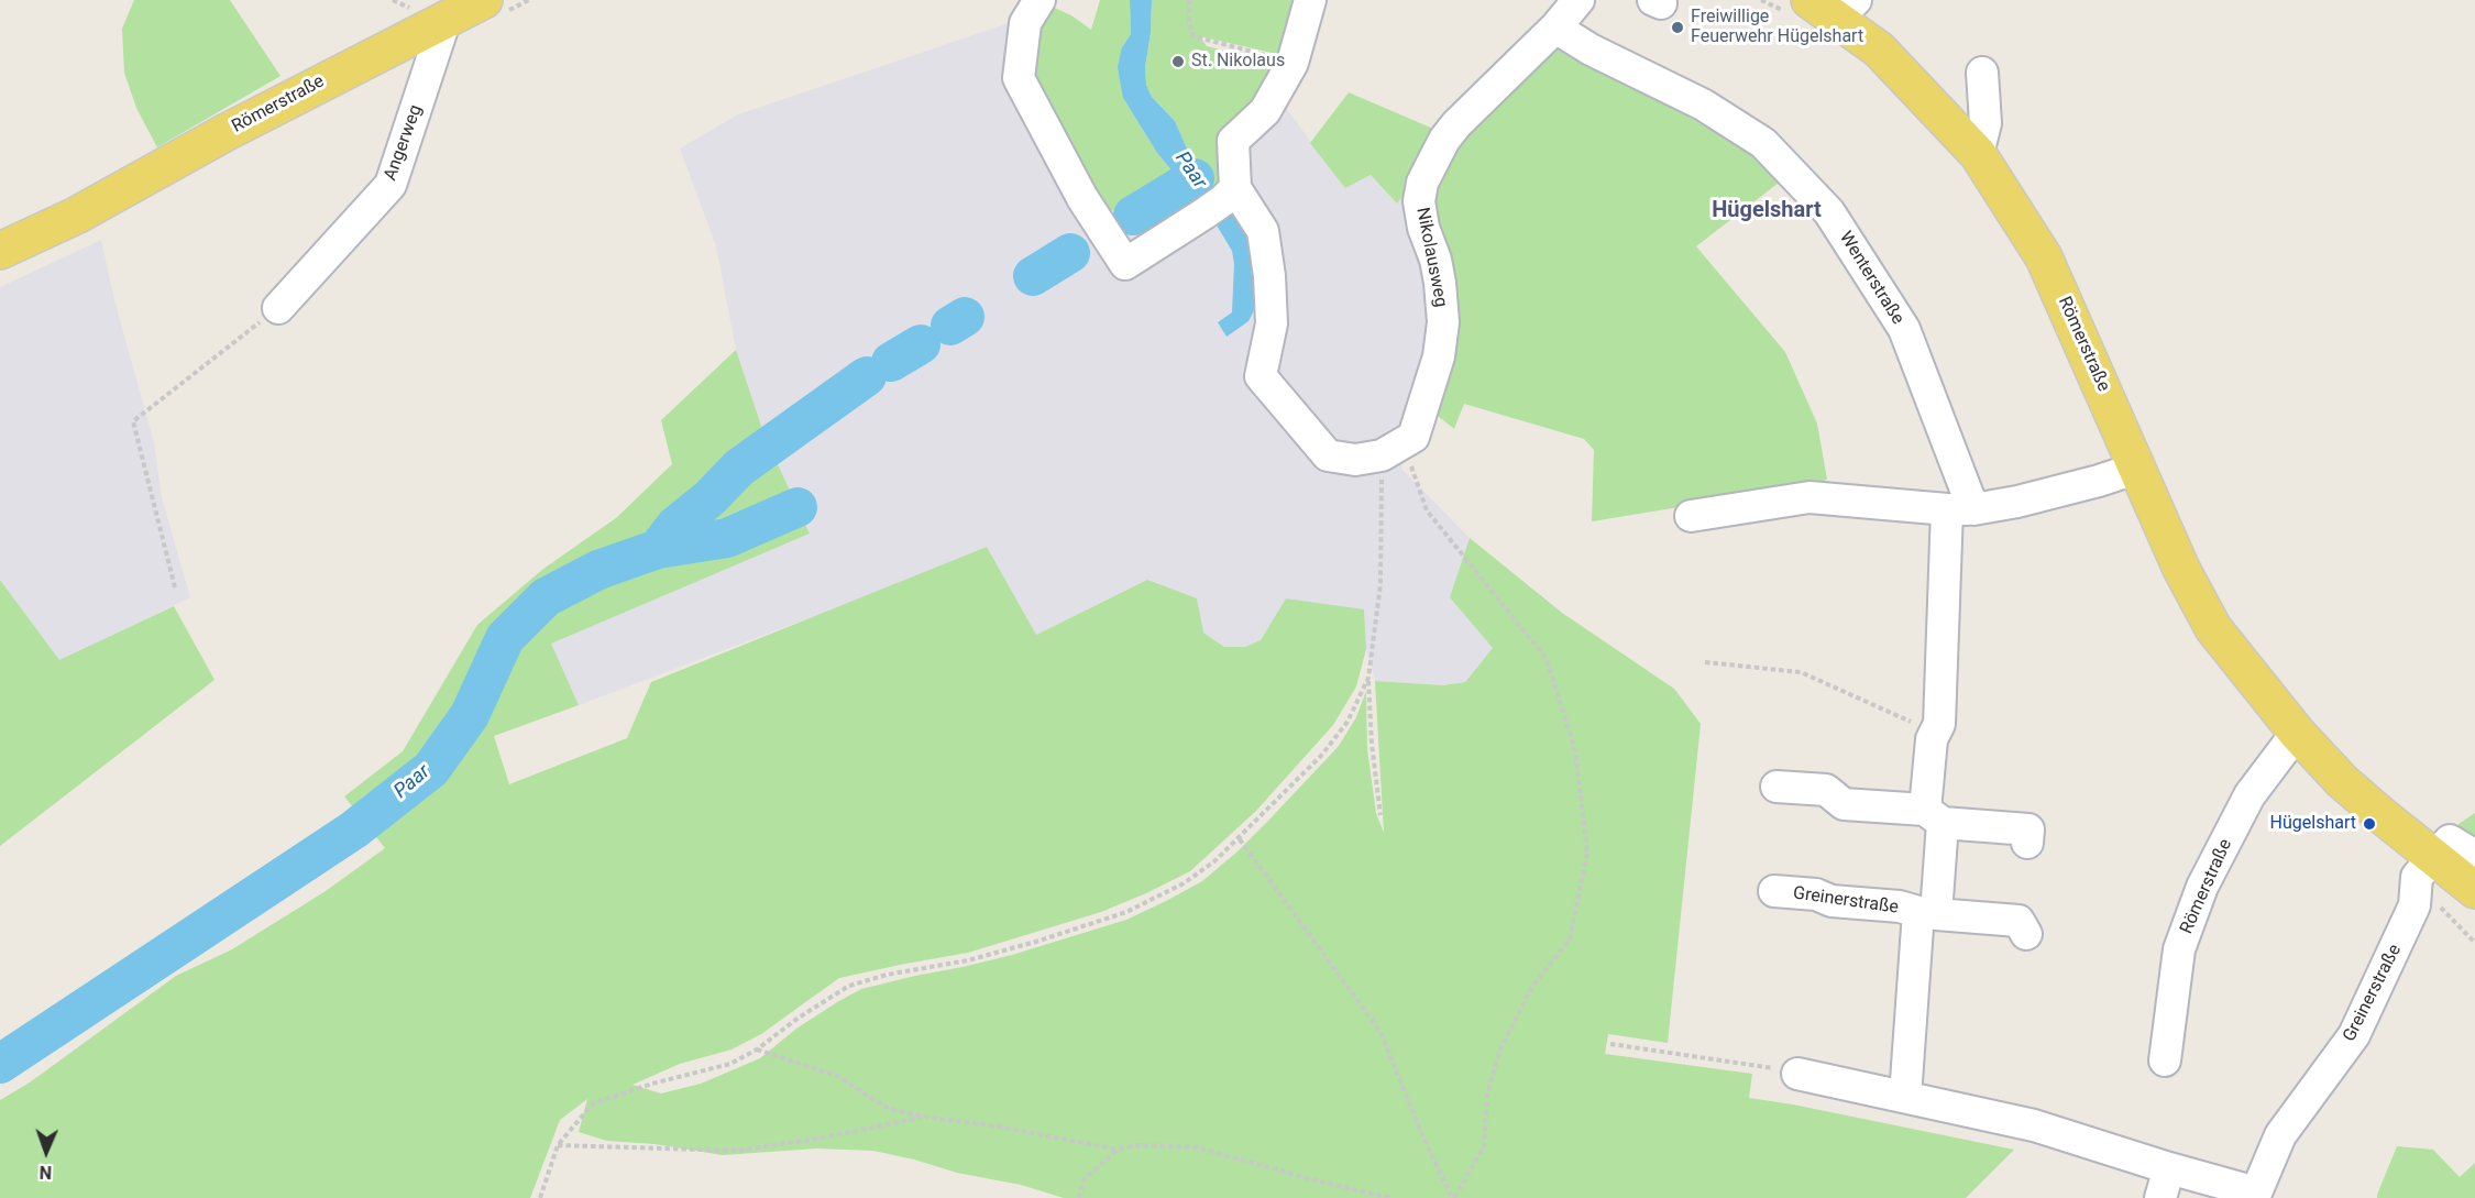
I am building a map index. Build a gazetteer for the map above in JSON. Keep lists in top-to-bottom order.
{
  "streets": {
    "main road": ["Römerstraße"],
    "street": [
      "Angerweg",
      "Nikolausweg",
      "Wenterstraße",
      "Greinerstraße"
    ]
  },
  "crossings": [
    ["Römerstraße", "Angerweg"],
    ["Römerstraße", "Greinerstraße"],
    ["Nikolausweg", "Wenterstraße"],
    ["Wenterstraße", "Greinerstraße"]
  ],
  "districts": ["Hügelshart"],
  "water": ["Paar"],
  "places": ["Freiwillige Feuerwehr Hügelshart", "St. Nikolaus", "Hügelshart"],
  "north": "bottom"
}
